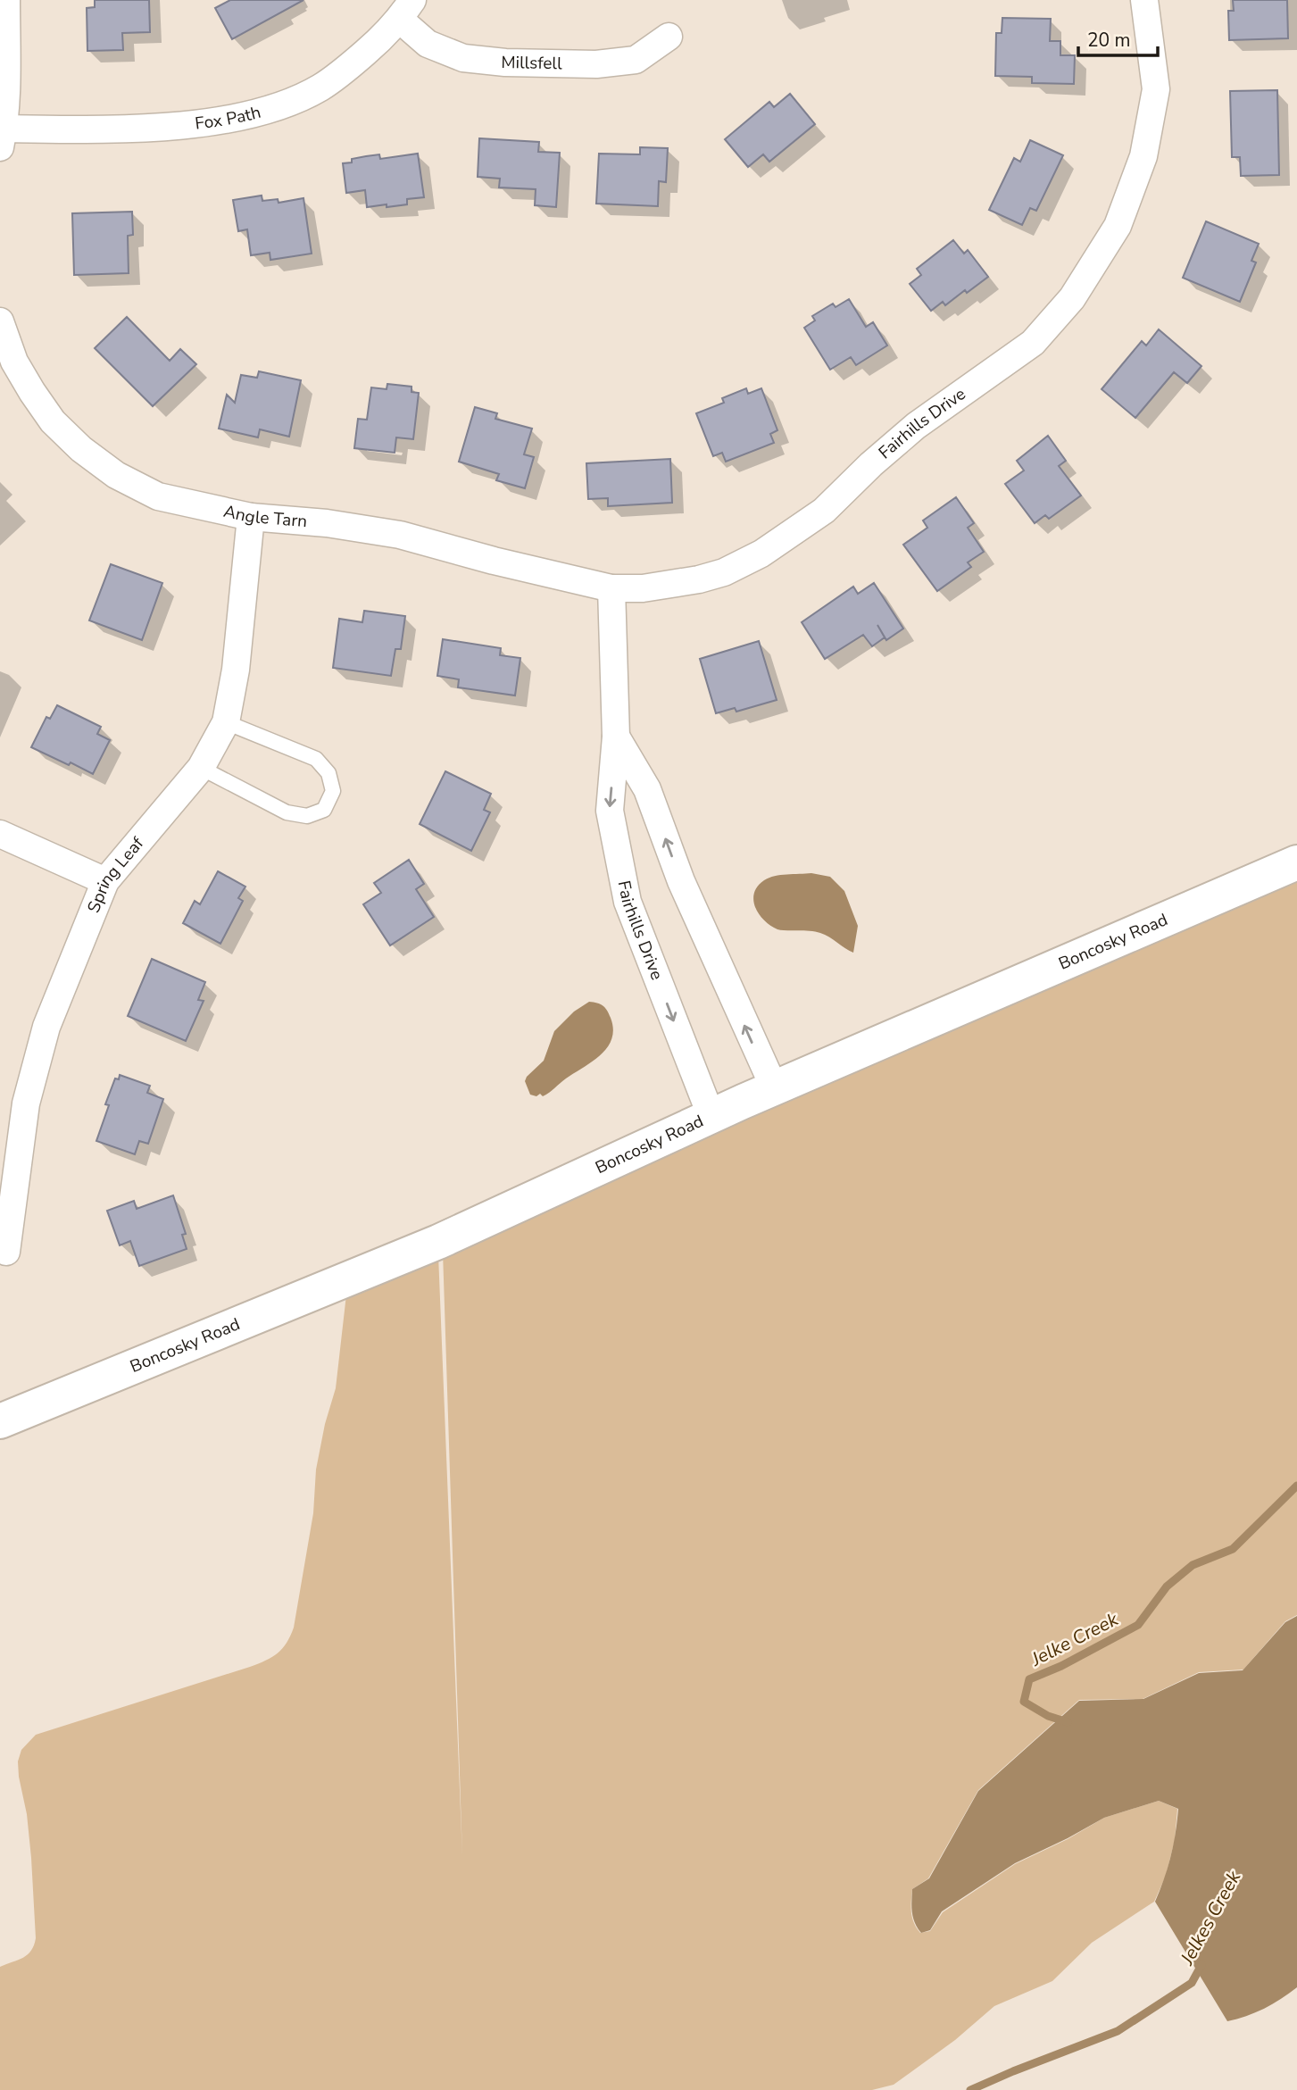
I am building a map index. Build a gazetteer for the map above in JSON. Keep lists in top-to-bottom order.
{
  "streets": {
    "street": [
      "Millsfell",
      "Fox Path",
      "Fairhills Drive",
      "Angle Tarn",
      "Spring Leaf",
      "Boncosky Road"
    ]
  },
  "crossings": [
    ["Millsfell", "Fox Path"],
    ["Fairhills Drive", "Angle Tarn"],
    ["Fairhills Drive", "Boncosky Road"],
    ["Angle Tarn", "Spring Leaf"]
  ],
  "water": ["Jelke Creek", "Jelkes Creek"],
  "scale_bar": "20 m"
}
